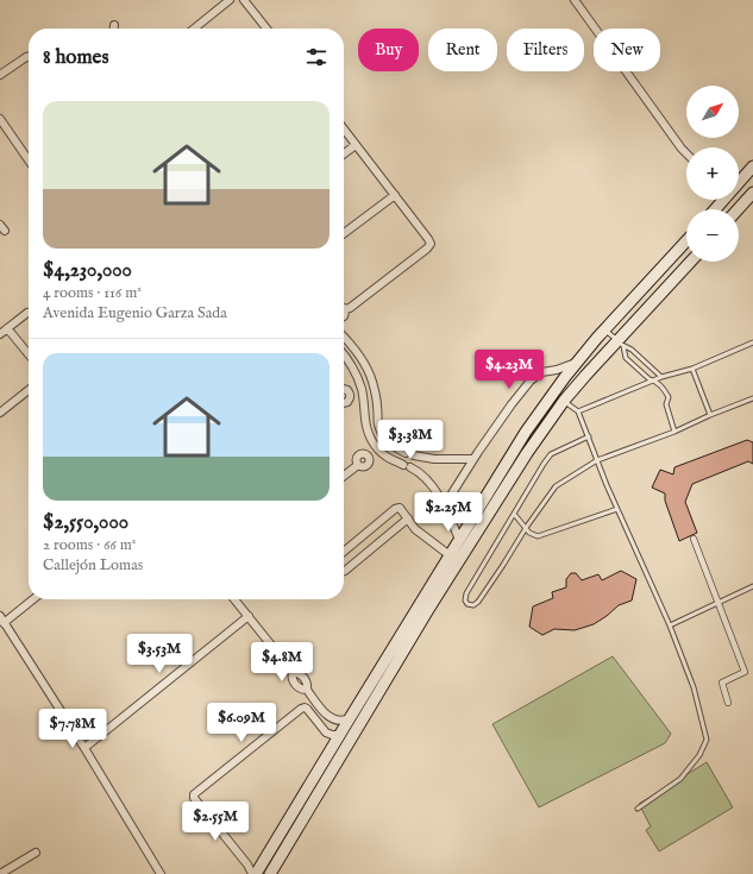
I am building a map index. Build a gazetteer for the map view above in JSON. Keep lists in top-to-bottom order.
{
  "north": "top right",
  "page": {
    "chip": [
      "Buy",
      "Rent",
      "Filters",
      "New"
    ],
    "heading": "8 homes",
    "map_buttons": ["+", "−"],
    "list": [
      {
        "name": "$4,230,000",
        "note": "4 rooms · 116 m² · Avenida Eugenio Garza Sada"
      },
      {
        "name": "$2,550,000",
        "note": "2 rooms · 66 m² · Callejón Lomas"
      }
    ],
    "price": [
      "$4.23M",
      "$3.38M",
      "$2.25M",
      "$3.53M",
      "$4.8M",
      "$6.09M",
      "$7.78M",
      "$2.55M"
    ]
  }
}
